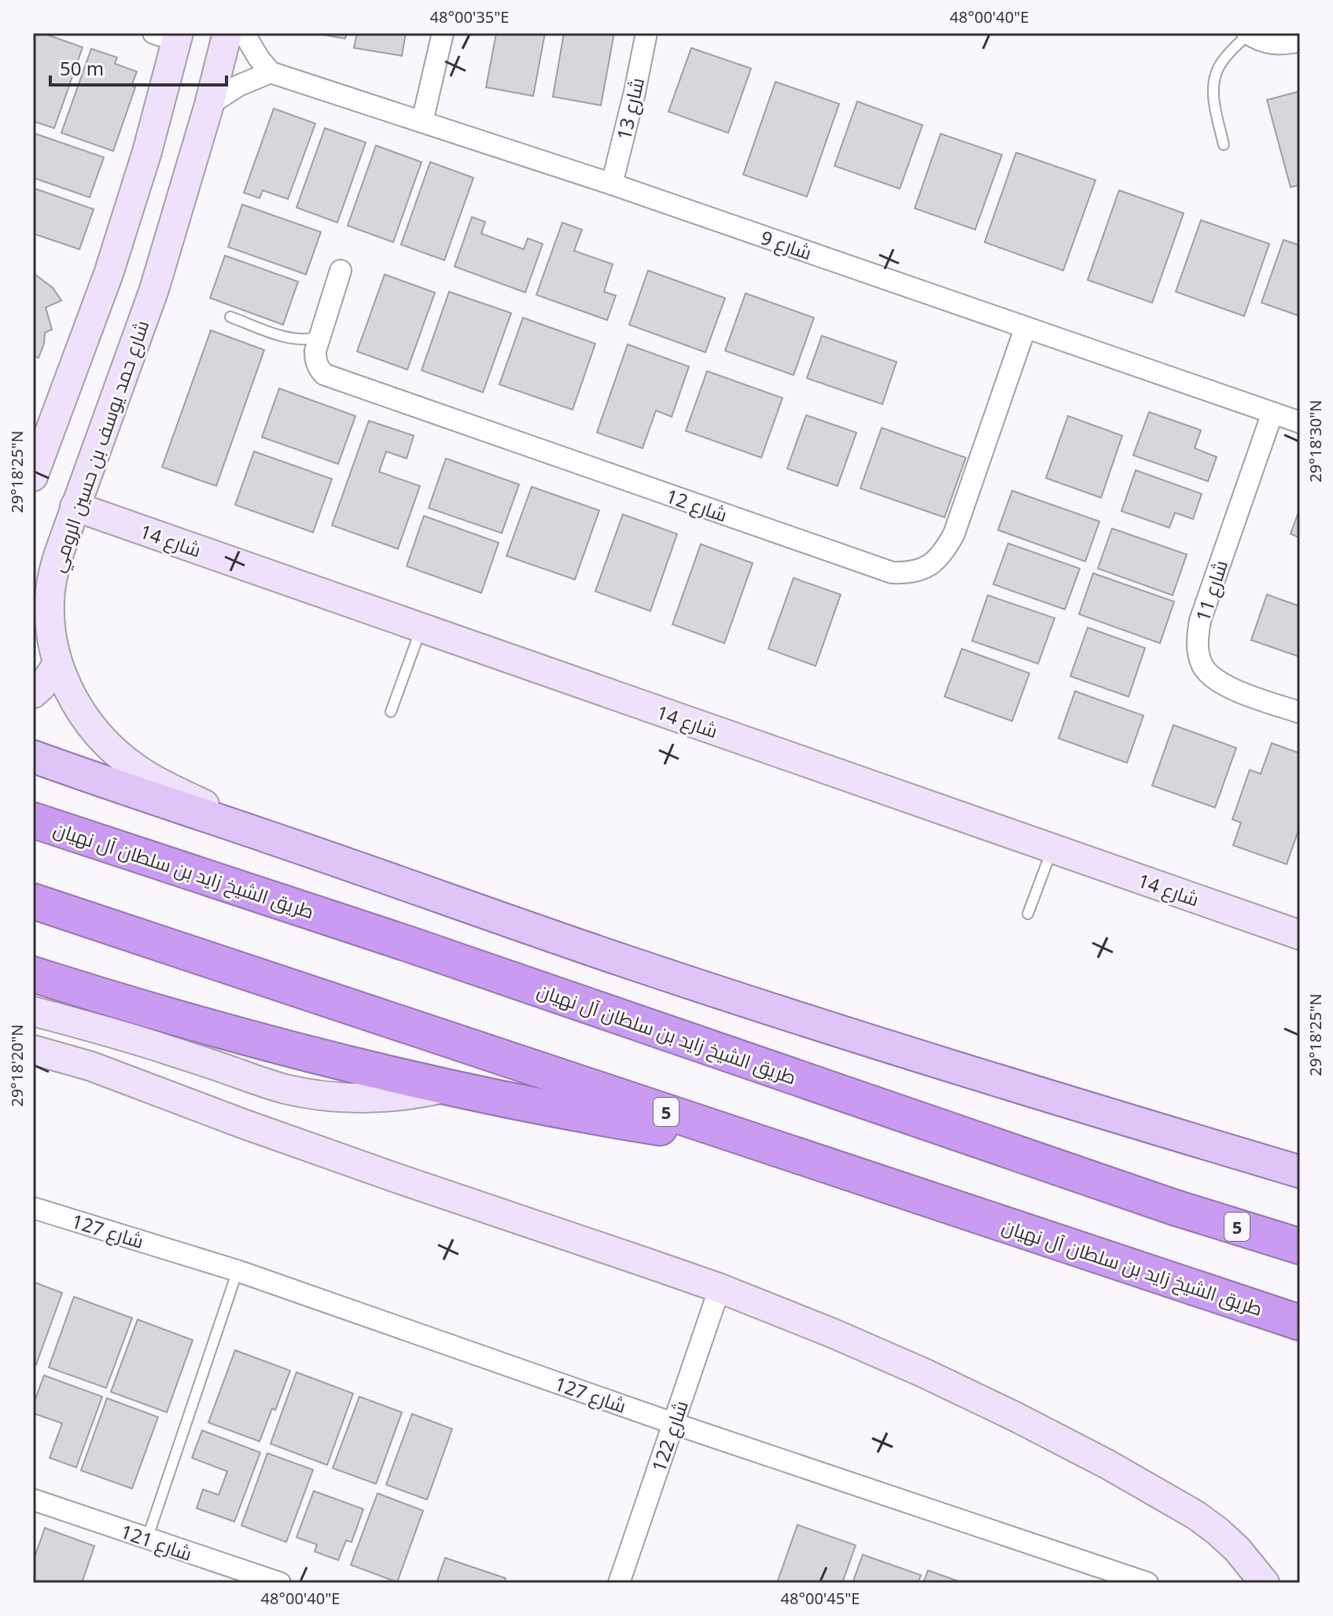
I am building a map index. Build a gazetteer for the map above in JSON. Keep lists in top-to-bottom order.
{
  "streets": {
    "highway": ["طريق الشيخ زايد بن سلطان آل نهيان", "5"],
    "street": [
      "شارع 13",
      "شارع 9",
      "شارع حمد يوسف بن حسين الرومي",
      "شارع 12",
      "شارع 14",
      "شارع 11",
      "شارع 127",
      "شارع 122",
      "شارع 121"
    ]
  },
  "crossings": [
    ["شارع 13", "شارع 9"],
    ["شارع 9", "شارع 12"],
    ["شارع 9", "شارع 11"],
    ["شارع حمد يوسف بن حسين الرومي", "شارع 14"],
    ["طريق الشيخ زايد بن سلطان آل نهيان", "5"],
    ["شارع 127", "شارع 122"]
  ],
  "scale_bar": "50 m",
  "coordinates": [
    "48°00'35\"E",
    "48°00'40\"E",
    "29°18'30\"N",
    "29°18'25\"N",
    "29°18'20\"N",
    "48°00'45\"E"
  ]
}
